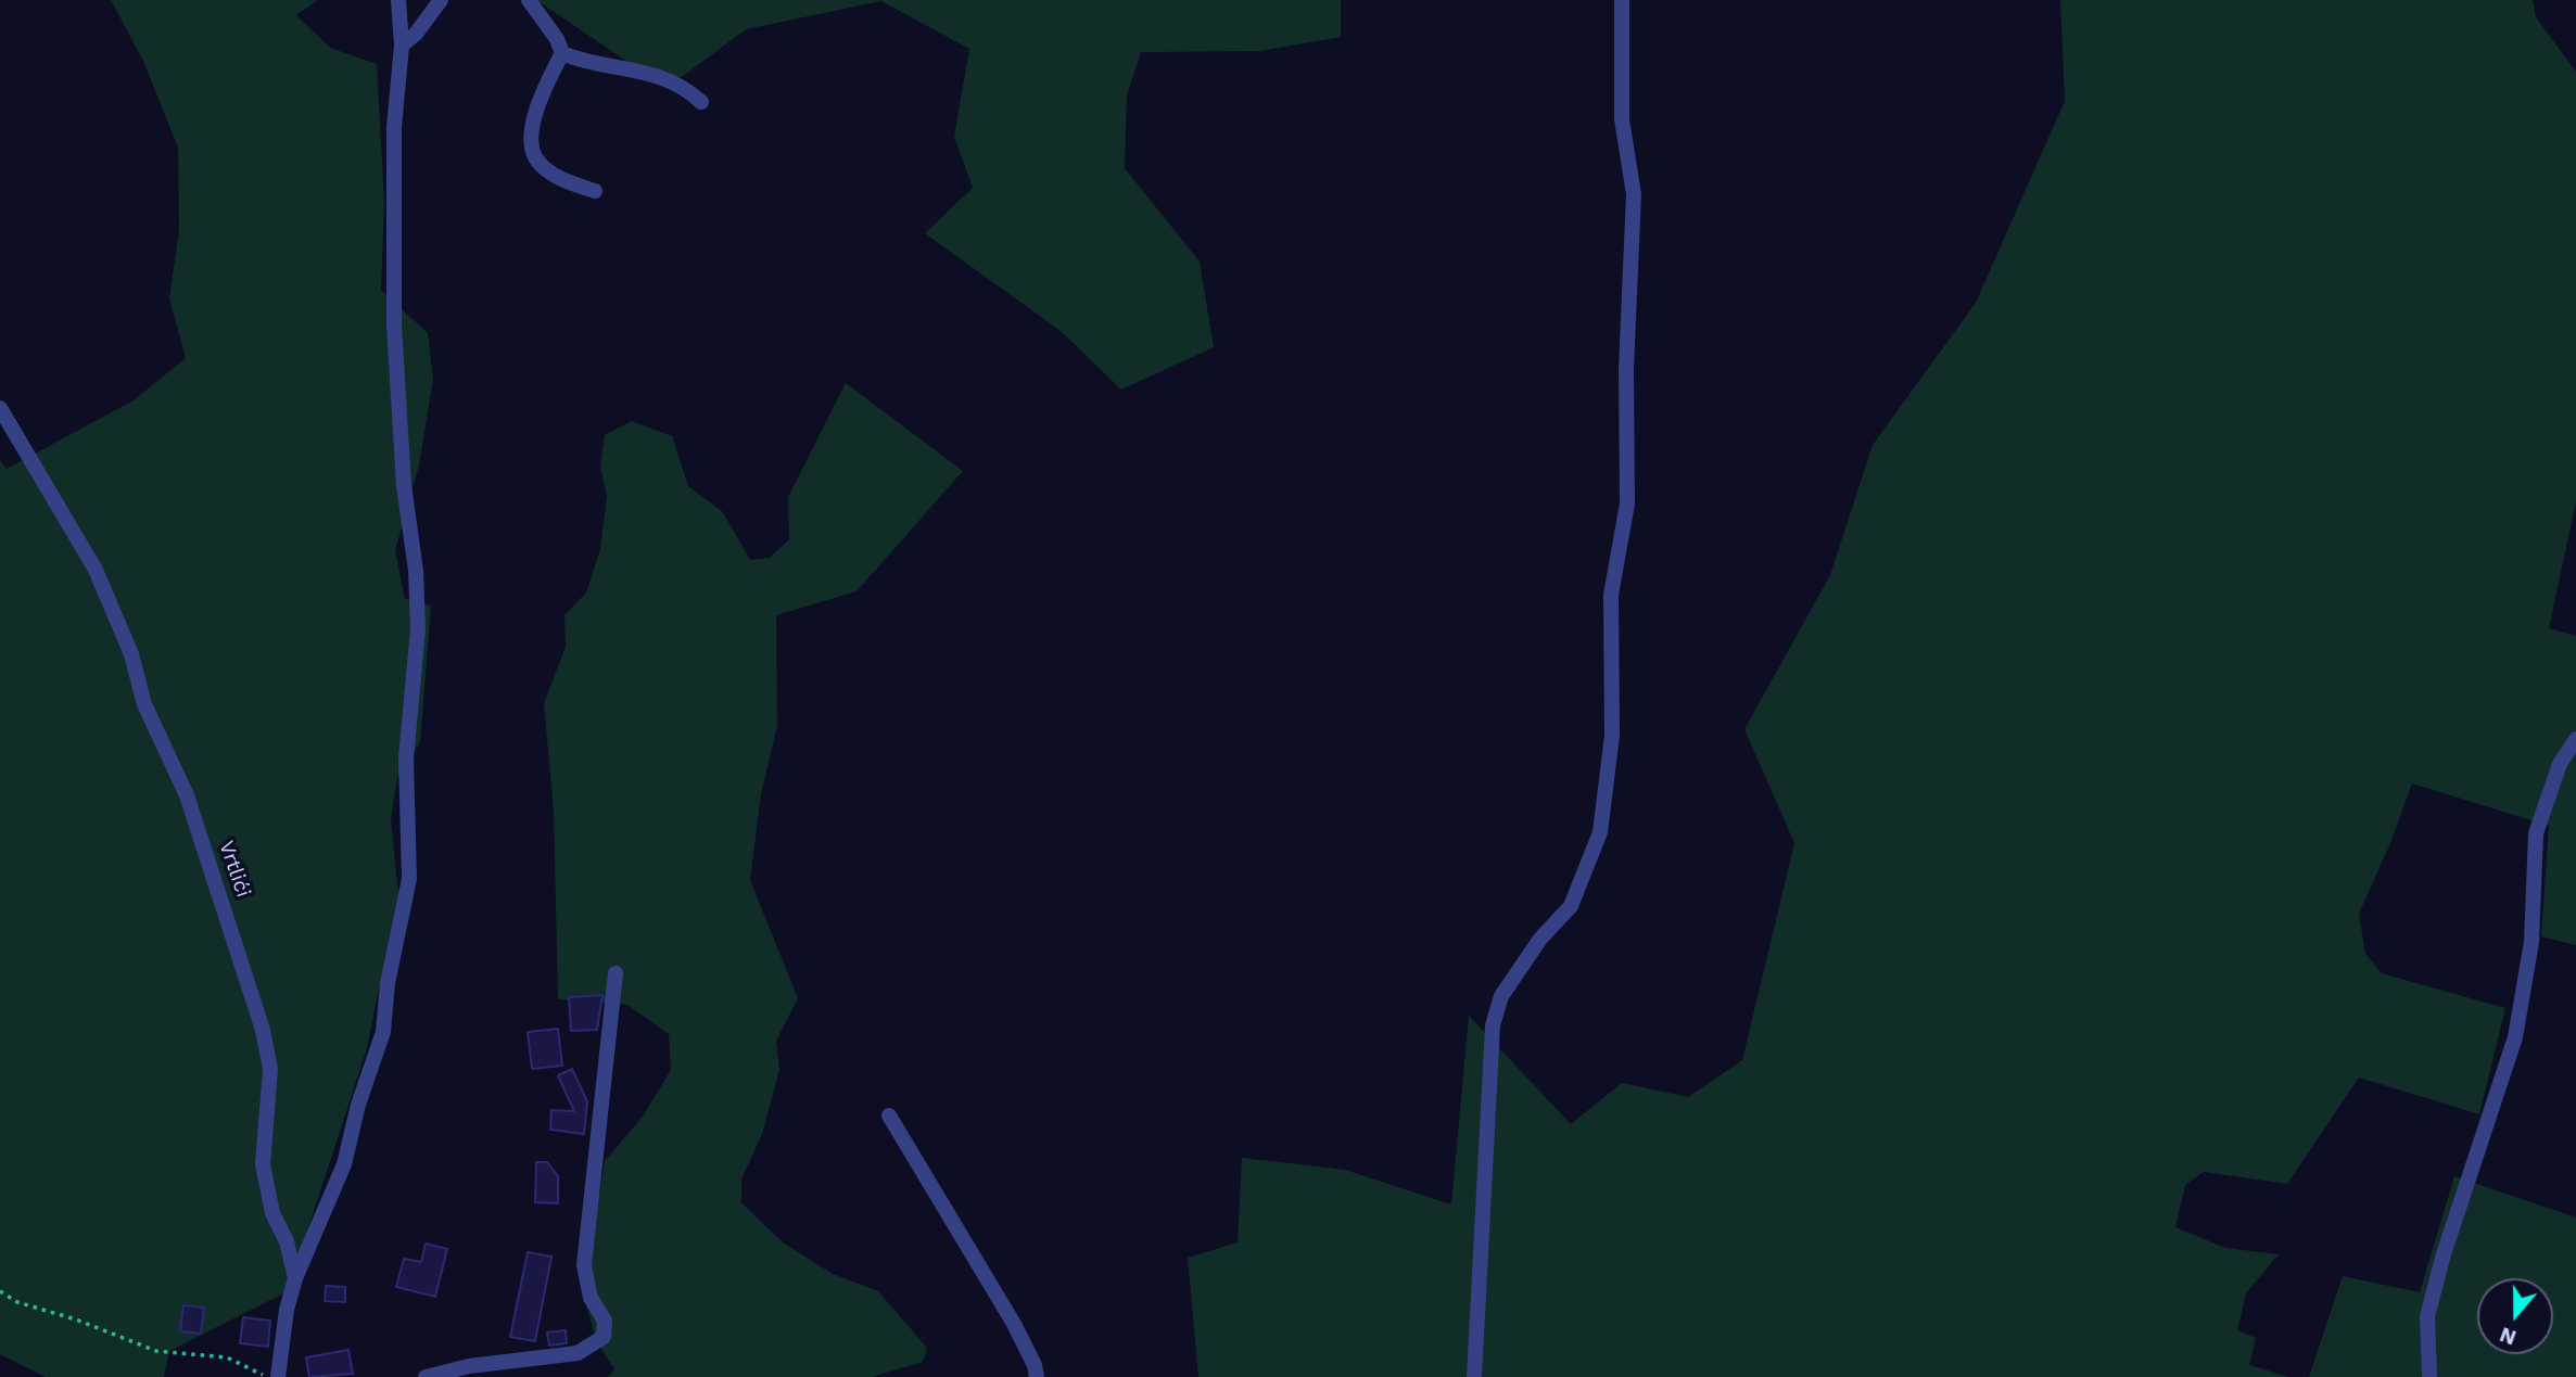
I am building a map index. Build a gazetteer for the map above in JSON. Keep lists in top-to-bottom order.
{
  "streets": {
    "street": ["Vrtlići"]
  },
  "north": "bottom"
}
